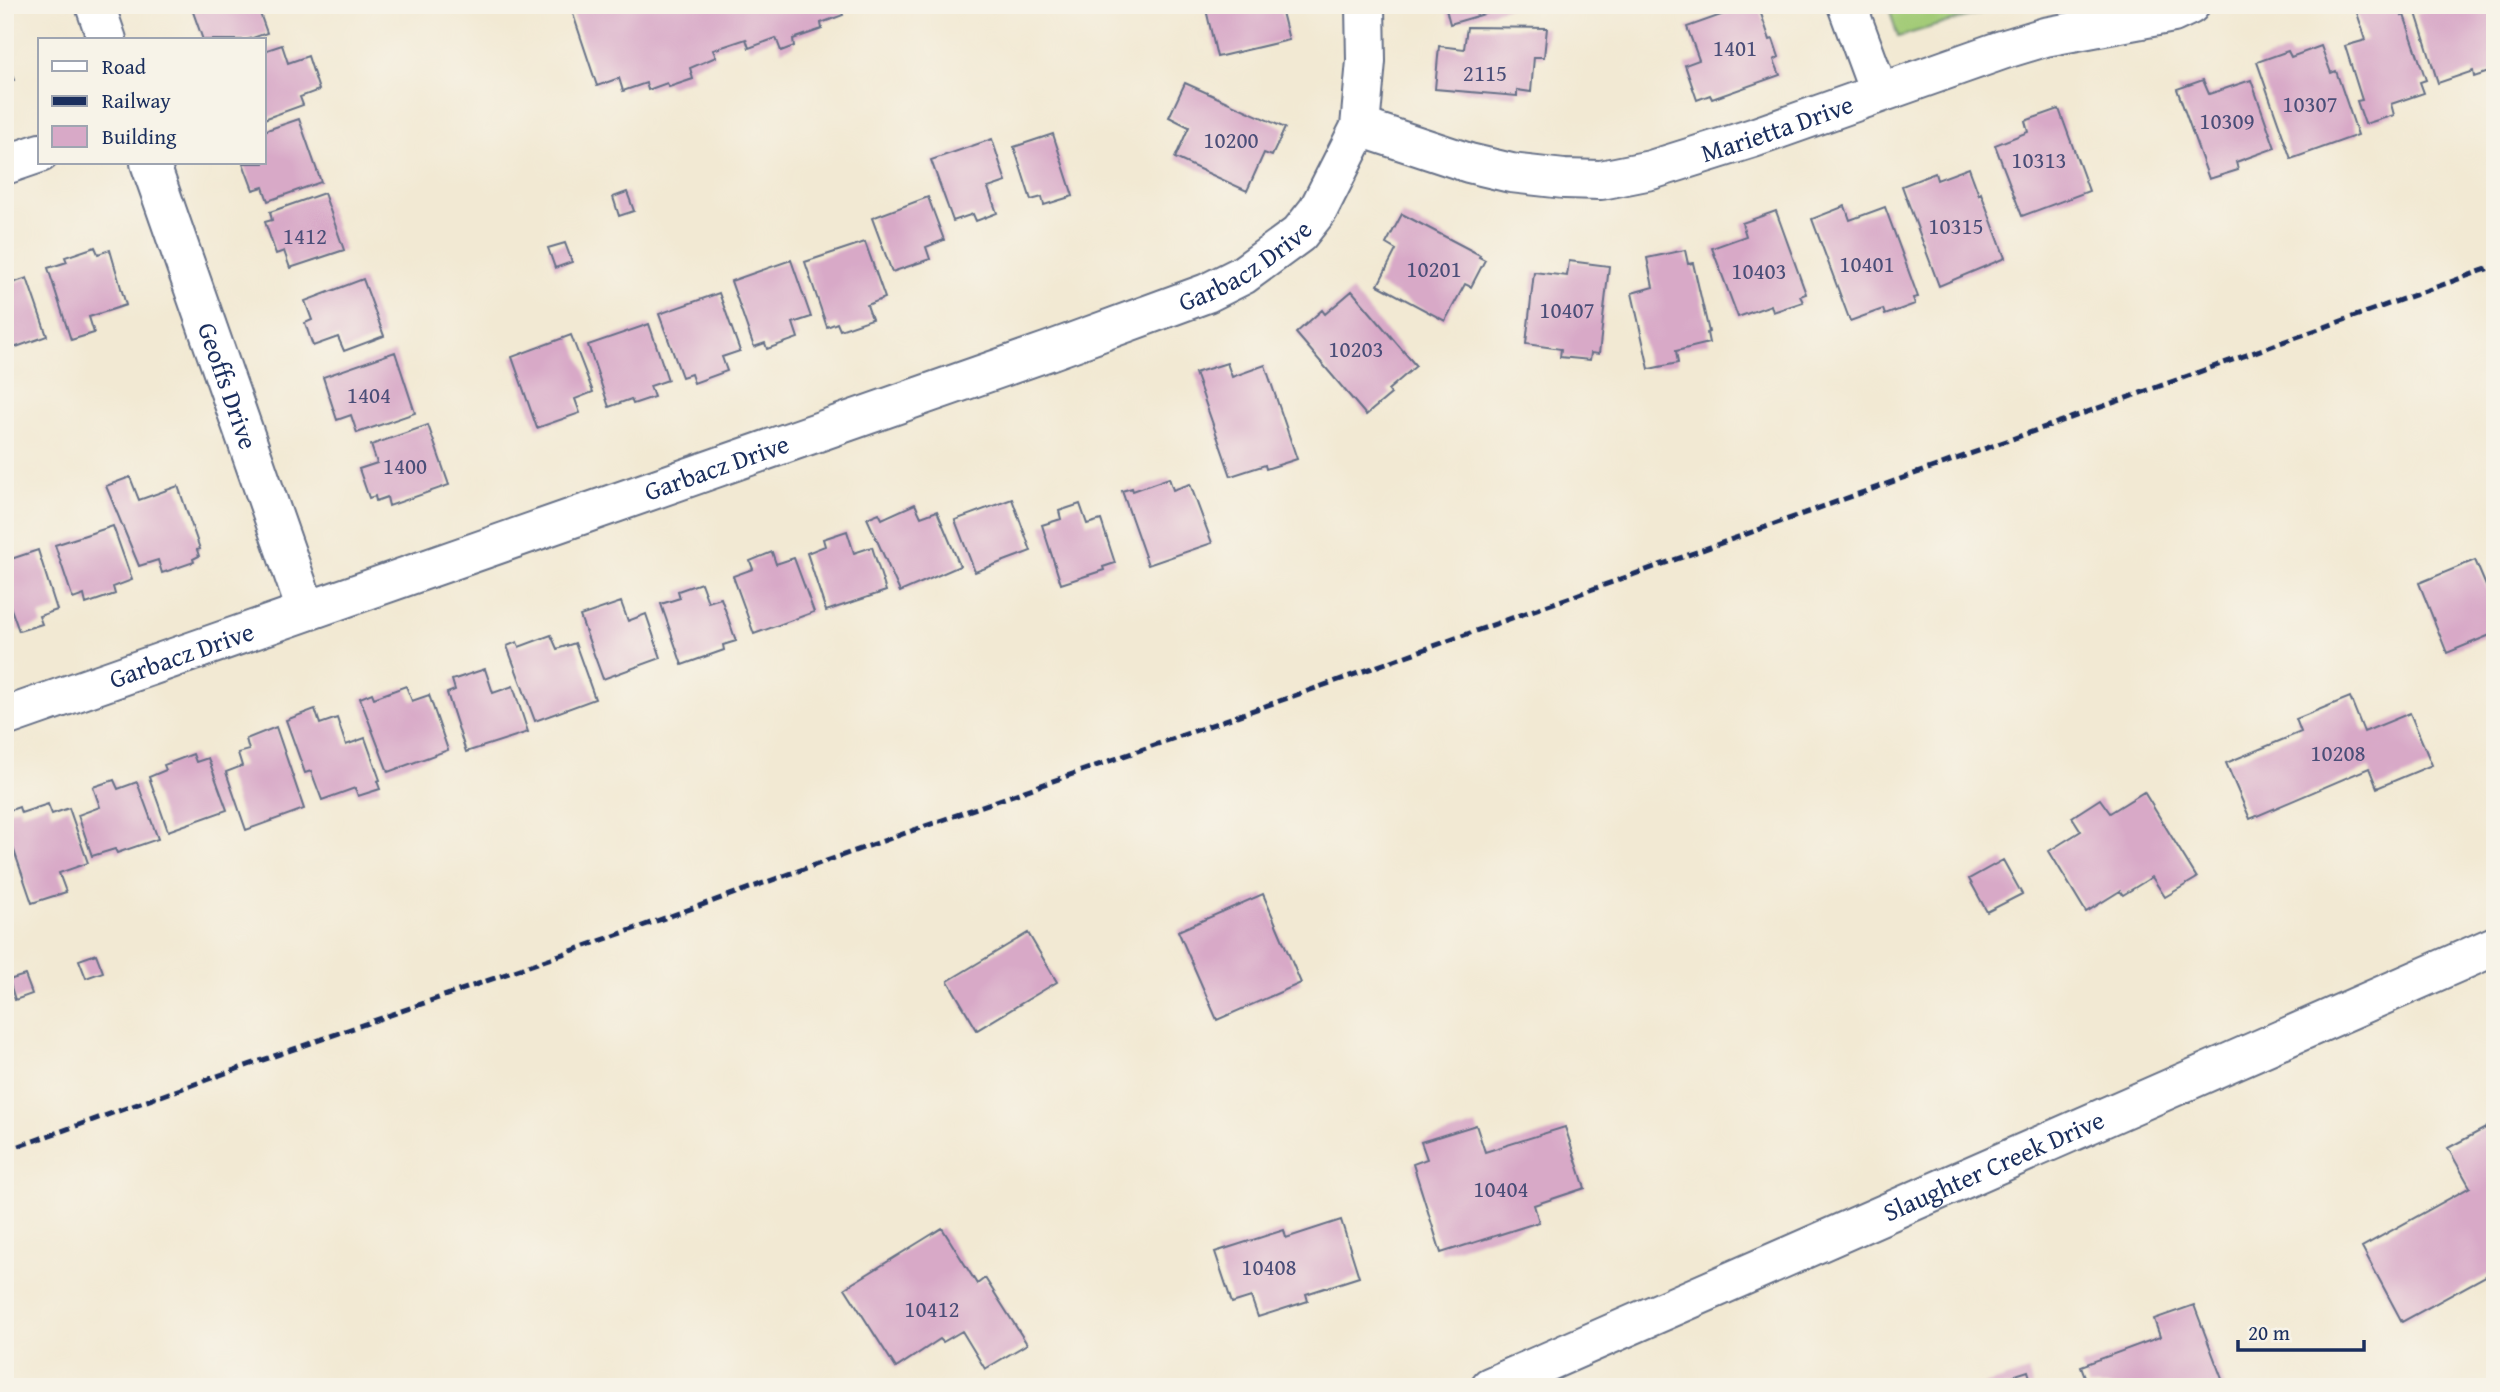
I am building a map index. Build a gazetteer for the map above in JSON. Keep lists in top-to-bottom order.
{
  "streets": {
    "street": [
      "Marietta Drive",
      "Garbacz Drive",
      "Geoffs Drive",
      "Slaughter Creek Drive"
    ]
  },
  "crossings": [
    ["Marietta Drive", "Garbacz Drive"],
    ["Garbacz Drive", "Geoffs Drive"]
  ],
  "house_numbers": [
    "1401",
    "2115",
    "10307",
    "10309",
    "10200",
    "10313",
    "10315",
    "1412",
    "10401",
    "10201",
    "10403",
    "10407",
    "10203",
    "1404",
    "1400",
    "10208",
    "10404",
    "10408",
    "10412"
  ],
  "legend": ["Road", "Railway", "Building"],
  "scale_bar": "20 m"
}
